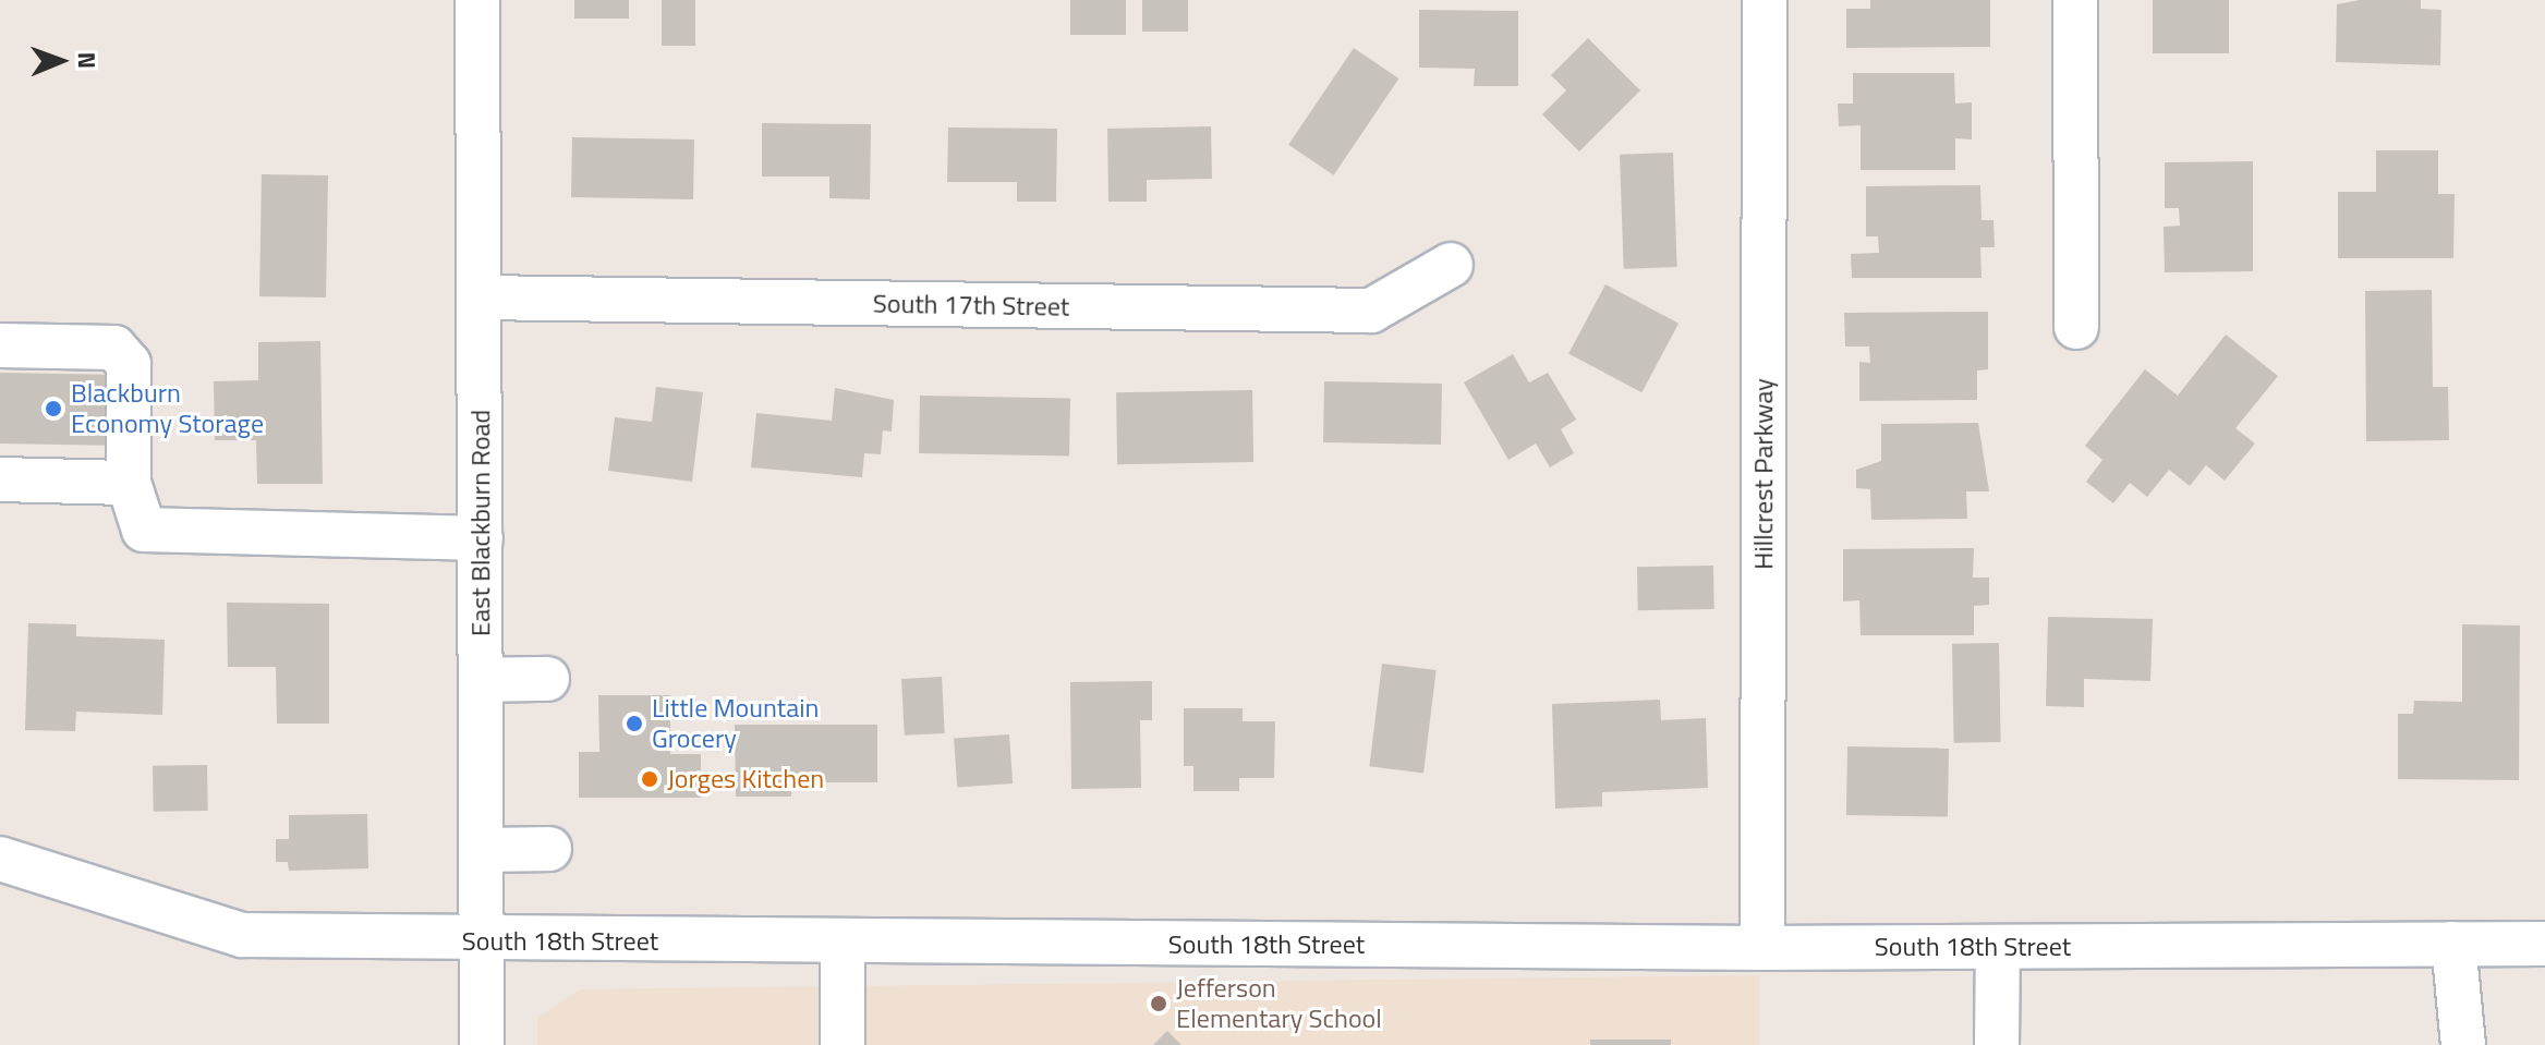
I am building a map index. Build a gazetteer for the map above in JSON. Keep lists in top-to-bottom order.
{
  "streets": {
    "street": [
      "South 17th Street",
      "Hillcrest Parkway",
      "East Blackburn Road",
      "South 18th Street"
    ]
  },
  "crossings": [
    ["South 17th Street", "East Blackburn Road"],
    ["Hillcrest Parkway", "South 18th Street"],
    ["East Blackburn Road", "South 18th Street"]
  ],
  "places": [
    "Blackburn Economy Storage",
    "Little Mountain Grocery",
    "Jorges Kitchen",
    "Jefferson Elementary School"
  ],
  "north": "right"
}
